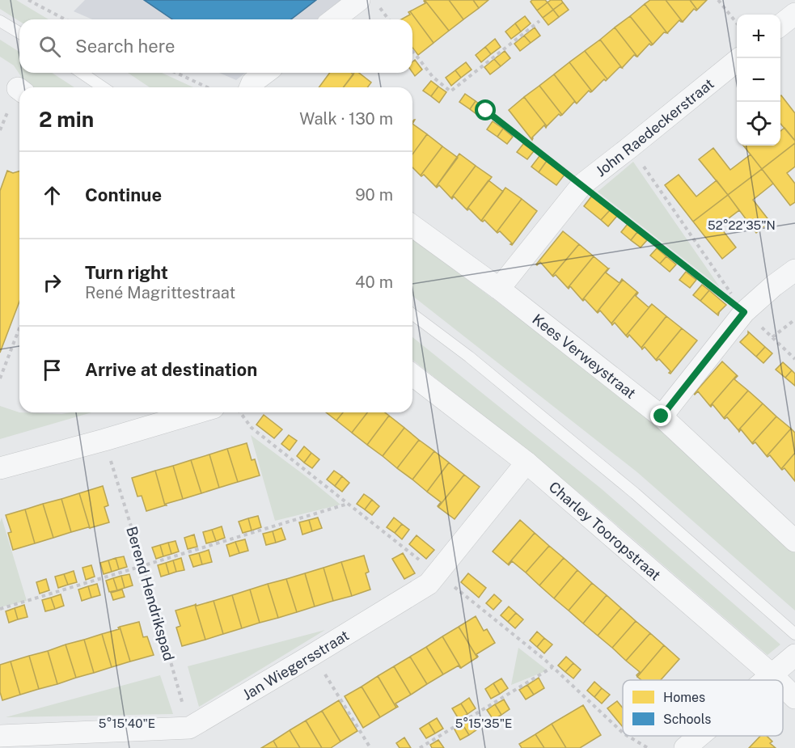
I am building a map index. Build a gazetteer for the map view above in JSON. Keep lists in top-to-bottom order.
{
  "streets": {
    "street": [
      "John Raedeckerstraat",
      "Kees Verweystraat",
      "Charley Tooropstraat",
      "Jan Wiegersstraat"
    ],
    "path": ["Berend Hendrikspad"]
  },
  "crossings": [
    ["John Raedeckerstraat", "Kees Verweystraat"],
    ["Charley Tooropstraat", "Jan Wiegersstraat"],
    ["Berend Hendrikspad", "Jan Wiegersstraat"]
  ],
  "legend": ["Homes", "Schools"],
  "page": {
    "map_buttons": ["+", "−"],
    "search": "Search here",
    "heading": ["2 min", "Walk · 130 m"],
    "list": [
      ["Continue", "90 m"],
      ["Turn right", "René Magrittestraat", "40 m"],
      "Arrive at destination"
    ]
  },
  "coordinates": ["52°22'35\"N", "5°15'40\"E", "5°15'35\"E"]
}
